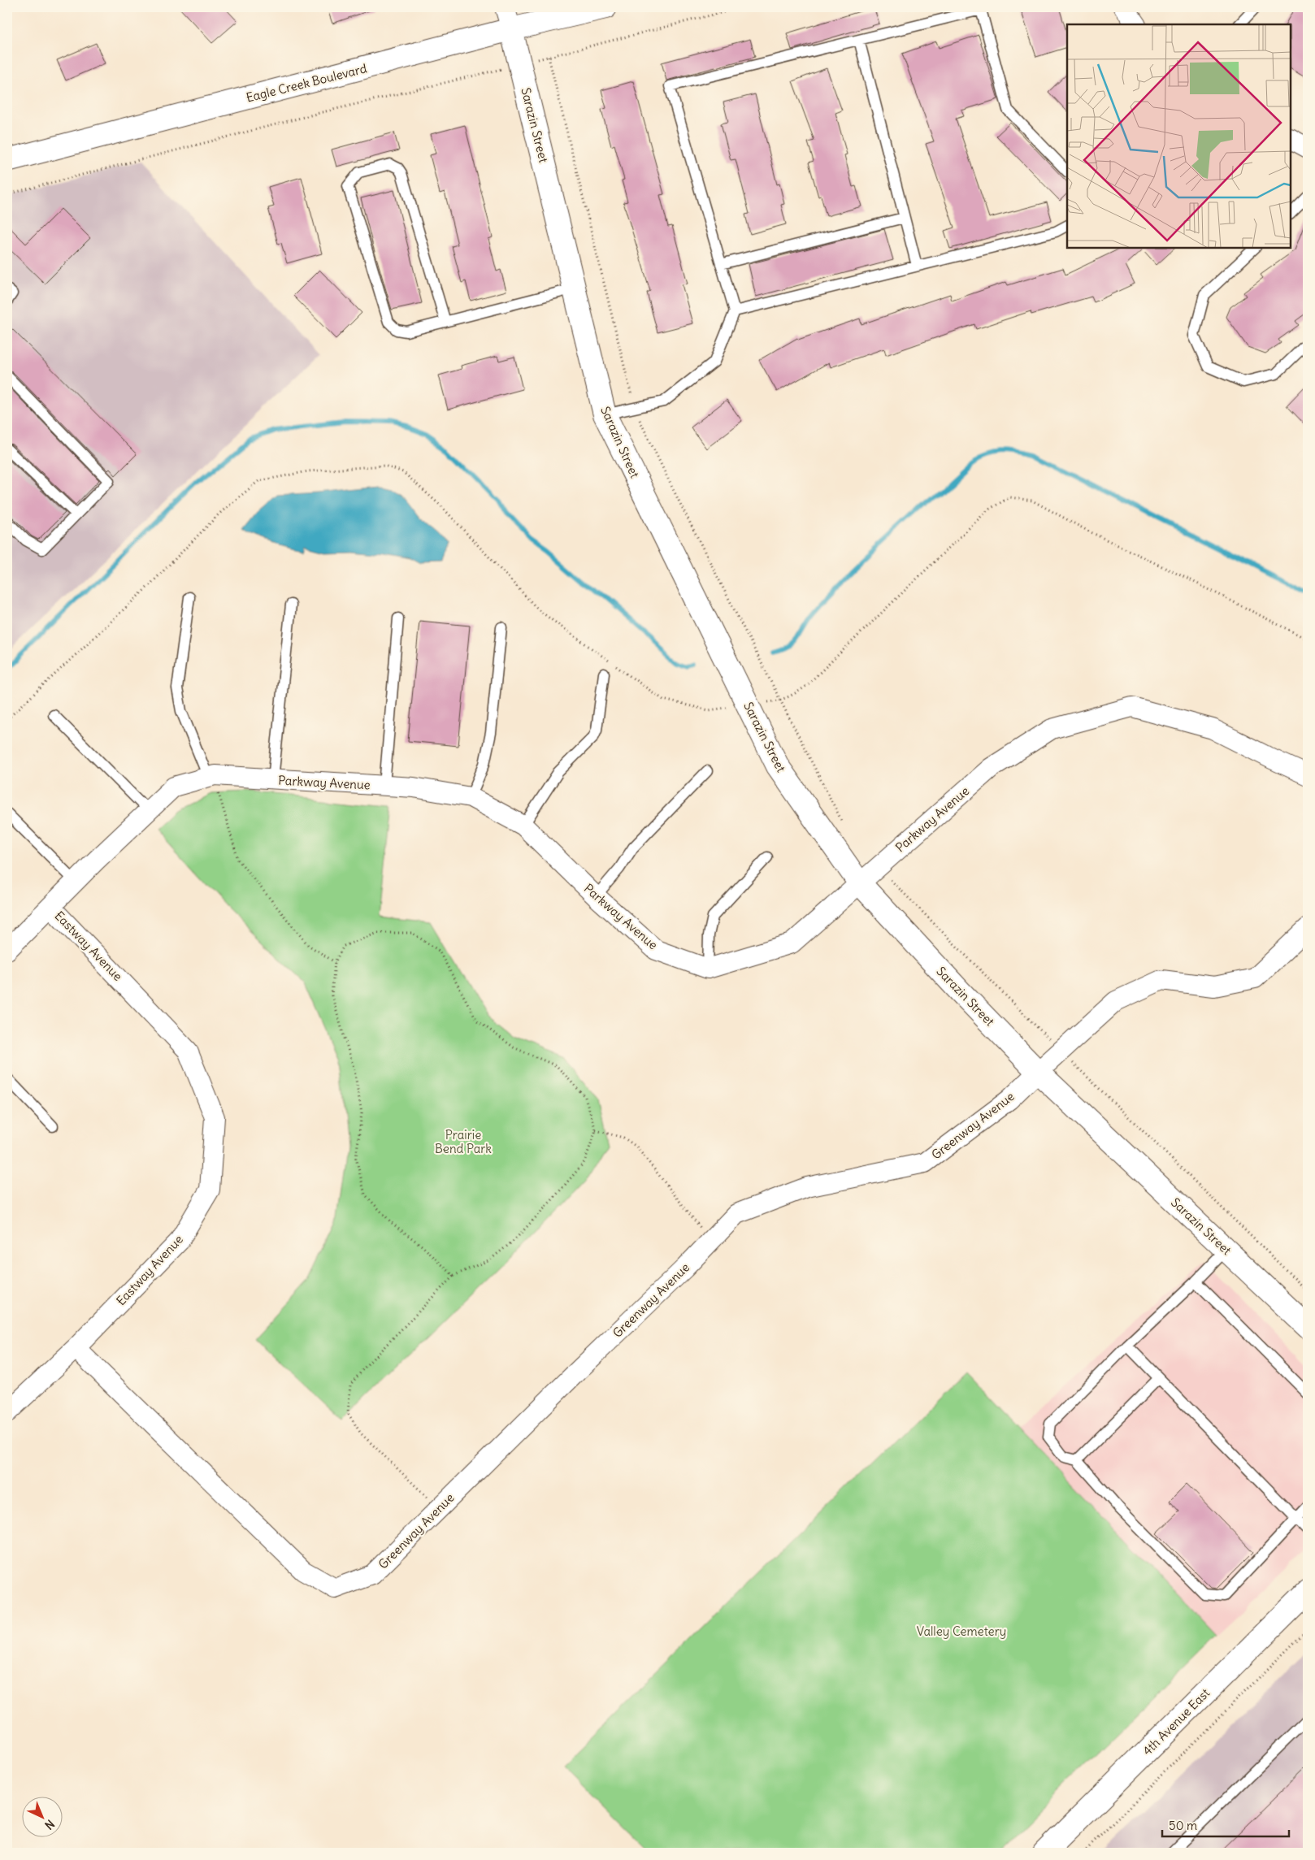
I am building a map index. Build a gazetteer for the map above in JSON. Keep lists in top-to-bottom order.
{
  "streets": {
    "street": [
      "Eagle Creek Boulevard",
      "Sarazin Street",
      "Parkway Avenue",
      "Eastway Avenue",
      "Greenway Avenue",
      "4th Avenue East"
    ]
  },
  "crossings": [
    ["Eagle Creek Boulevard", "Sarazin Street"],
    ["Sarazin Street", "Parkway Avenue"],
    ["Sarazin Street", "Greenway Avenue"],
    ["Parkway Avenue", "Eastway Avenue"],
    ["Eastway Avenue", "Greenway Avenue"]
  ],
  "parks": ["Prairie Bend Park", "Valley Cemetery"],
  "scale_bar": "50 m",
  "north": "bottom right"
}
